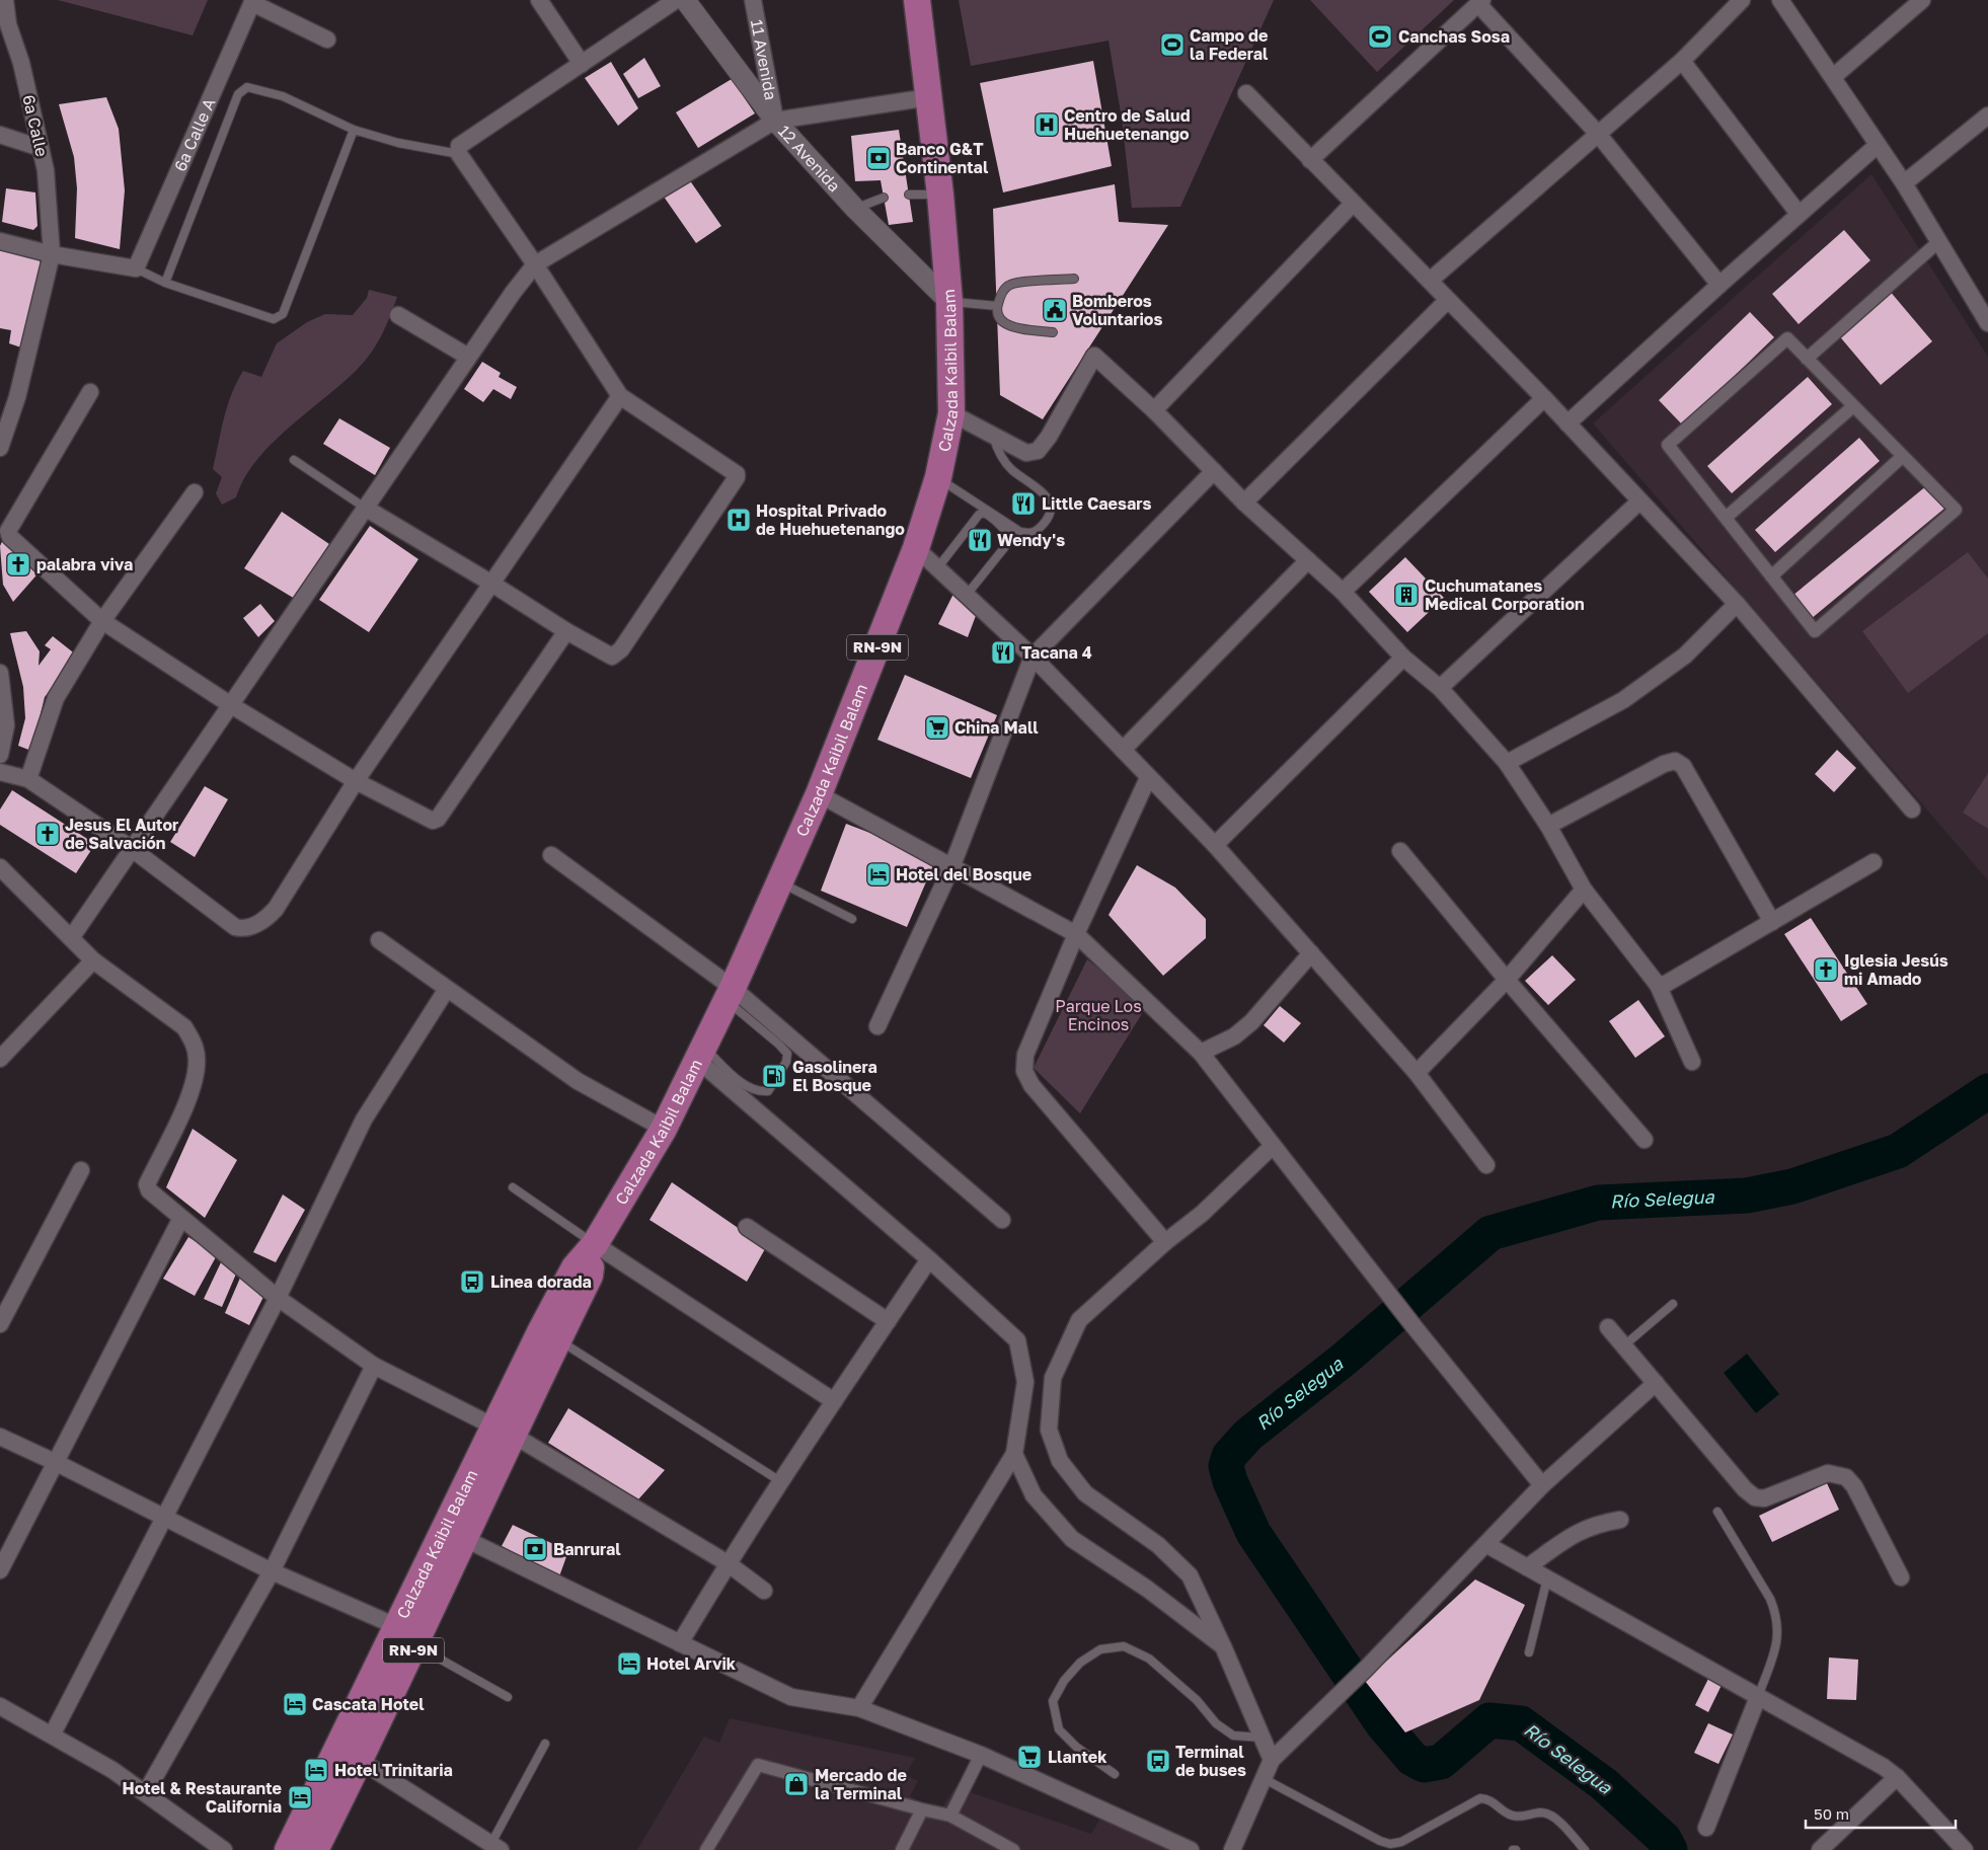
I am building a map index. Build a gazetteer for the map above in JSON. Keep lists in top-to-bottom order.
{
  "streets": {
    "main road": ["Calzada Kaibil Balam", "RN-9N"],
    "street": [
      "11 Avenida",
      "6a Calle",
      "6a Calle A",
      "12 Avenida"
    ]
  },
  "crossings": [
    ["11 Avenida", "12 Avenida"],
    ["12 Avenida", "Calzada Kaibil Balam"]
  ],
  "water": ["Río Selegua"],
  "parks": ["Parque Los Encinos"],
  "places": {
    "sports": ["Canchas Sosa", "Campo de la Federal"],
    "hospital": ["Centro de Salud Huehuetenango", "Hospital Privado de Huehuetenango"],
    "bank": ["Banco G&T Continental", "Banrural"],
    "public building": ["Bomberos Voluntarios"],
    "restaurant": ["Little Caesars", "Wendy's", "Tacana 4"],
    "church": ["palabra viva", "Jesus El Autor de Salvación", "Iglesia Jesús mi Amado"],
    "building": ["Cuchumatanes Medical Corporation"],
    "supermarket": ["China Mall", "Llantek"],
    "hotel": [
      "Hotel del Bosque",
      "Hotel Arvik",
      "Cascata Hotel",
      "Hotel Trinitaria",
      "Hotel & Restaurante California"
    ],
    "fuel station": ["Gasolinera El Bosque"],
    "bus stop": ["Linea dorada", "Terminal de buses"],
    "shop": ["Mercado de la Terminal"]
  },
  "scale_bar": "50 m"
}
